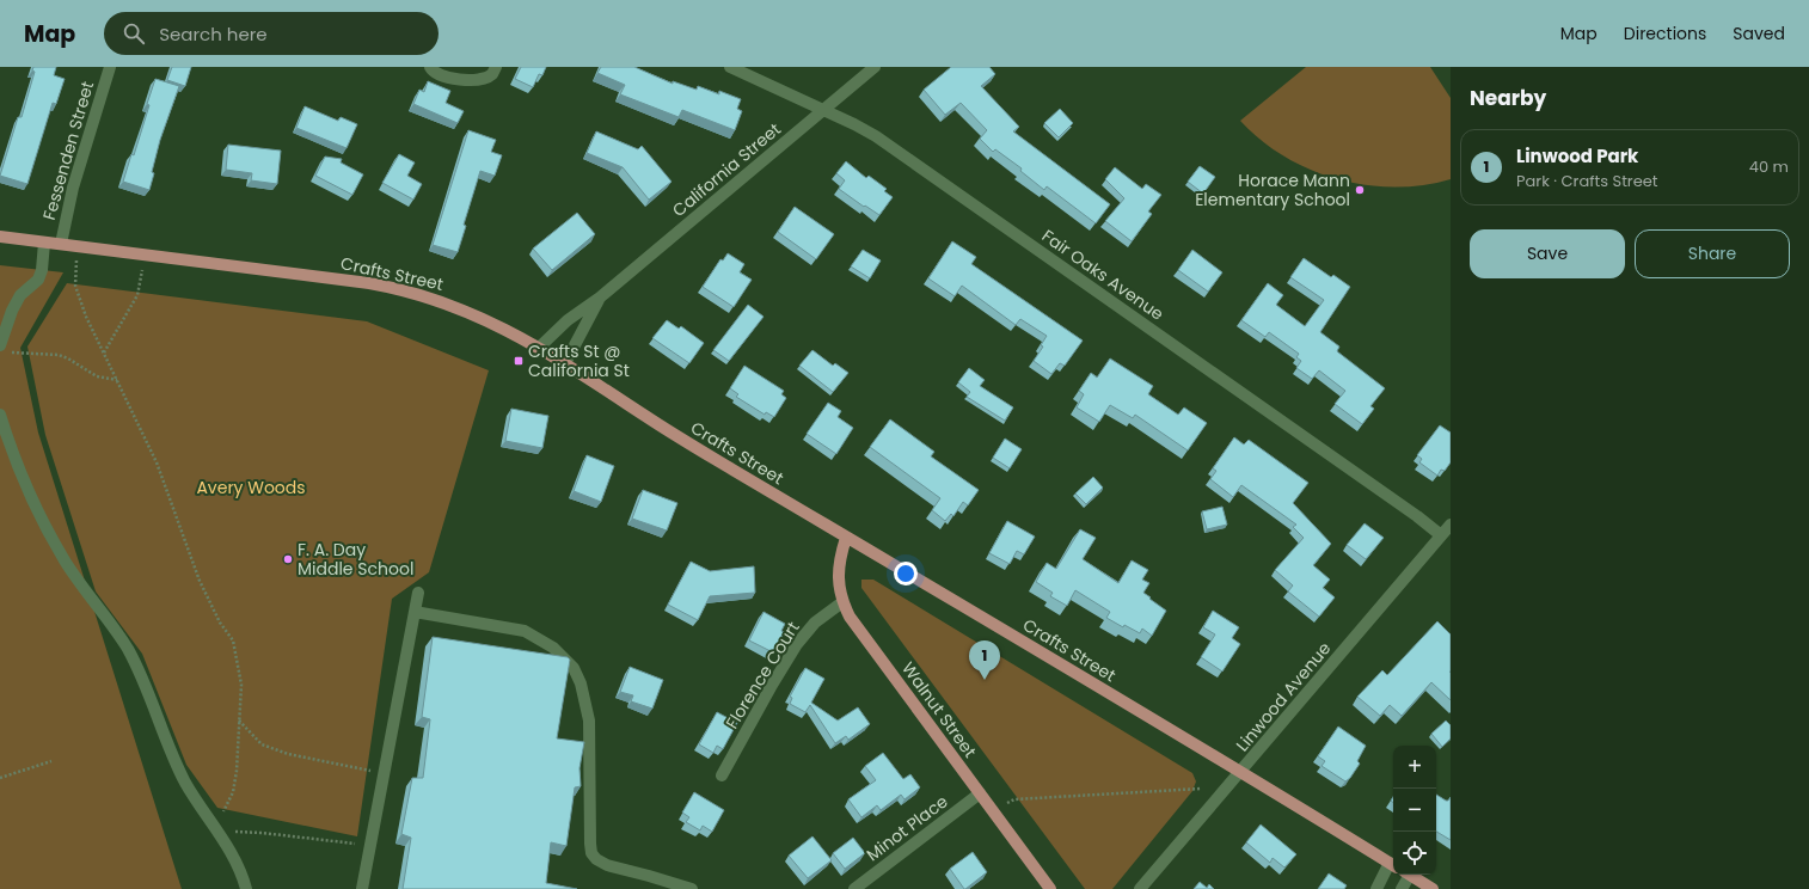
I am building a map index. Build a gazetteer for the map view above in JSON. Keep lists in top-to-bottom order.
{
  "streets": {
    "main road": ["Crafts Street", "Walnut Street"],
    "street": [
      "Fessenden Street",
      "California Street",
      "Fair Oaks Avenue",
      "Florence Court",
      "Linwood Avenue",
      "Minot Place"
    ]
  },
  "crossings": [
    ["Fessenden Street", "Crafts Street"],
    ["California Street", "Crafts Street"],
    ["California Street", "Fair Oaks Avenue"],
    ["Crafts Street", "Linwood Avenue"],
    ["Crafts Street", "Walnut Street"],
    ["Fair Oaks Avenue", "Linwood Avenue"],
    ["Florence Court", "Walnut Street"],
    ["Walnut Street", "Minot Place"]
  ],
  "parks": ["Avery Woods"],
  "places": {
    "other": ["Horace Mann Elementary School", "F. A. Day Middle School"],
    "transit": ["Crafts St @ California St"]
  },
  "page": {
    "header": "Map",
    "search": "Search here",
    "nav": ["Map", "Directions", "Saved"],
    "heading": "Nearby",
    "list": [
      {
        "mark": "1",
        "name": "Linwood Park",
        "note": "Park · Crafts Street",
        "value": "40 m"
      }
    ],
    "buttons": ["Save", "Share"],
    "pins": "1",
    "map_buttons": ["+", "−"]
  }
}
